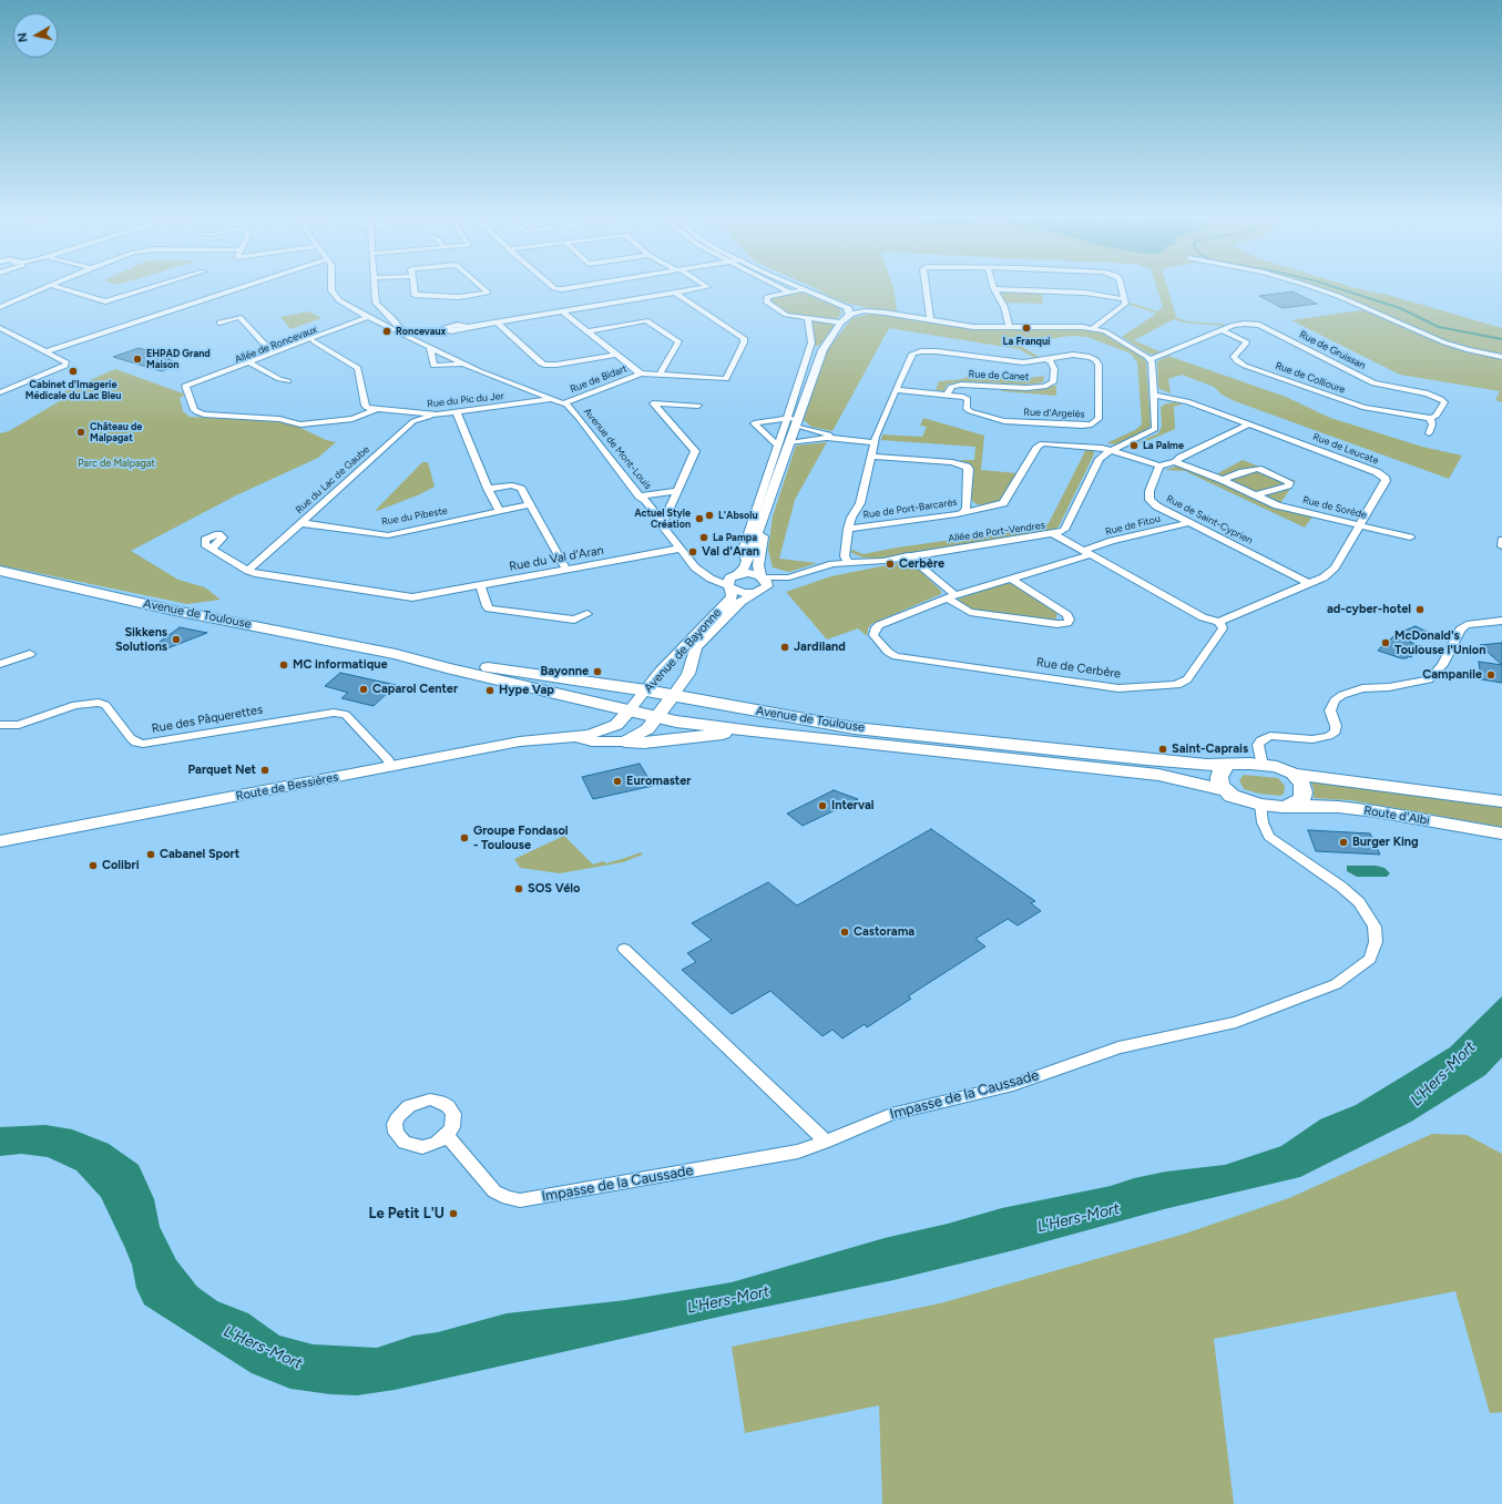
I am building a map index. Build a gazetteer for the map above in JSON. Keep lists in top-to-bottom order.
{
  "streets": {
    "main road": ["Avenue de Toulouse", "Route de Bessières", "Route d'Albi"],
    "street": [
      "Allée de Roncevaux",
      "Rue de Gruissan",
      "Rue de Canet",
      "Rue de Collioure",
      "Rue de Bidart",
      "Rue du Pic du Jer",
      "Rue d'Argelès",
      "Avenue de Mont-Louis",
      "Rue de Leucate",
      "Rue du Lac de Gaube",
      "Rue de Sorède",
      "Rue de Port-Barcarès",
      "Rue du Pibeste",
      "Rue de Saint-Cyprien",
      "Rue de Fitou",
      "Allée de Port-Vendres",
      "Rue du Val d'Aran",
      "Avenue de Bayonne",
      "Rue de Cerbère",
      "Rue des Pâquerettes",
      "Impasse de la Caussade"
    ]
  },
  "crossings": [
    ["Allée de Roncevaux", "Rue du Pic du Jer"],
    ["Allée de Roncevaux", "Avenue de Mont-Louis"],
    ["Rue de Gruissan", "Rue de Collioure"],
    ["Rue de Gruissan", "Allée de Port-Vendres"],
    ["Rue de Canet", "Rue d'Argelès"],
    ["Rue de Bidart", "Avenue de Mont-Louis"],
    ["Rue du Pic du Jer", "Avenue de Mont-Louis"],
    ["Rue du Pic du Jer", "Rue du Lac de Gaube"],
    ["Rue d'Argelès", "Rue de Port-Barcarès"],
    ["Rue d'Argelès", "Allée de Port-Vendres"],
    ["Avenue de Mont-Louis", "Rue du Val d'Aran"],
    ["Avenue de Mont-Louis", "Avenue de Bayonne"],
    ["Rue de Leucate", "Rue de Sorède"],
    ["Rue de Leucate", "Rue de Saint-Cyprien"],
    ["Rue de Leucate", "Allée de Port-Vendres"],
    ["Rue de Leucate", "Rue de Cerbère"],
    ["Rue du Lac de Gaube", "Rue du Pibeste"],
    ["Rue du Lac de Gaube", "Rue du Val d'Aran"],
    ["Rue de Saint-Cyprien", "Rue de Fitou"],
    ["Rue de Fitou", "Rue de Cerbère"],
    ["Allée de Port-Vendres", "Avenue de Bayonne"],
    ["Avenue de Toulouse", "Avenue de Bayonne"],
    ["Avenue de Toulouse", "Route de Bessières"],
    ["Avenue de Toulouse", "Route d'Albi"],
    ["Avenue de Toulouse", "Impasse de la Caussade"],
    ["Avenue de Bayonne", "Route de Bessières"],
    ["Rue des Pâquerettes", "Route de Bessières"],
    ["Route d'Albi", "Impasse de la Caussade"]
  ],
  "water": ["L'Hers-Mort"],
  "parks": ["Parc de Malpagat"],
  "places": [
    "La Franqui",
    "Roncevaux",
    "EHPAD Grand Maison",
    "Cabinet d'Imagerie Médicale du Lac Bleu",
    "Château de Malpagat",
    "La Palme",
    "L'Absolu",
    "Actuel Style Création",
    "La Pampa",
    "Val d'Aran",
    "Cerbère",
    "ad-cyber-hotel",
    "Sikkens Solutions",
    "McDonald's Toulouse l'Union",
    "Jardiland",
    "MC informatique",
    "Bayonne",
    "Campanile",
    "Caparol Center",
    "Hype Vap",
    "Saint-Caprais",
    "Parquet Net",
    "Euromaster",
    "Interval",
    "Groupe Fondasol - Toulouse",
    "Burger King",
    "Cabanel Sport",
    "Colibri",
    "SOS Vélo",
    "Castorama",
    "Le Petit L'U"
  ],
  "north": "left"
}
